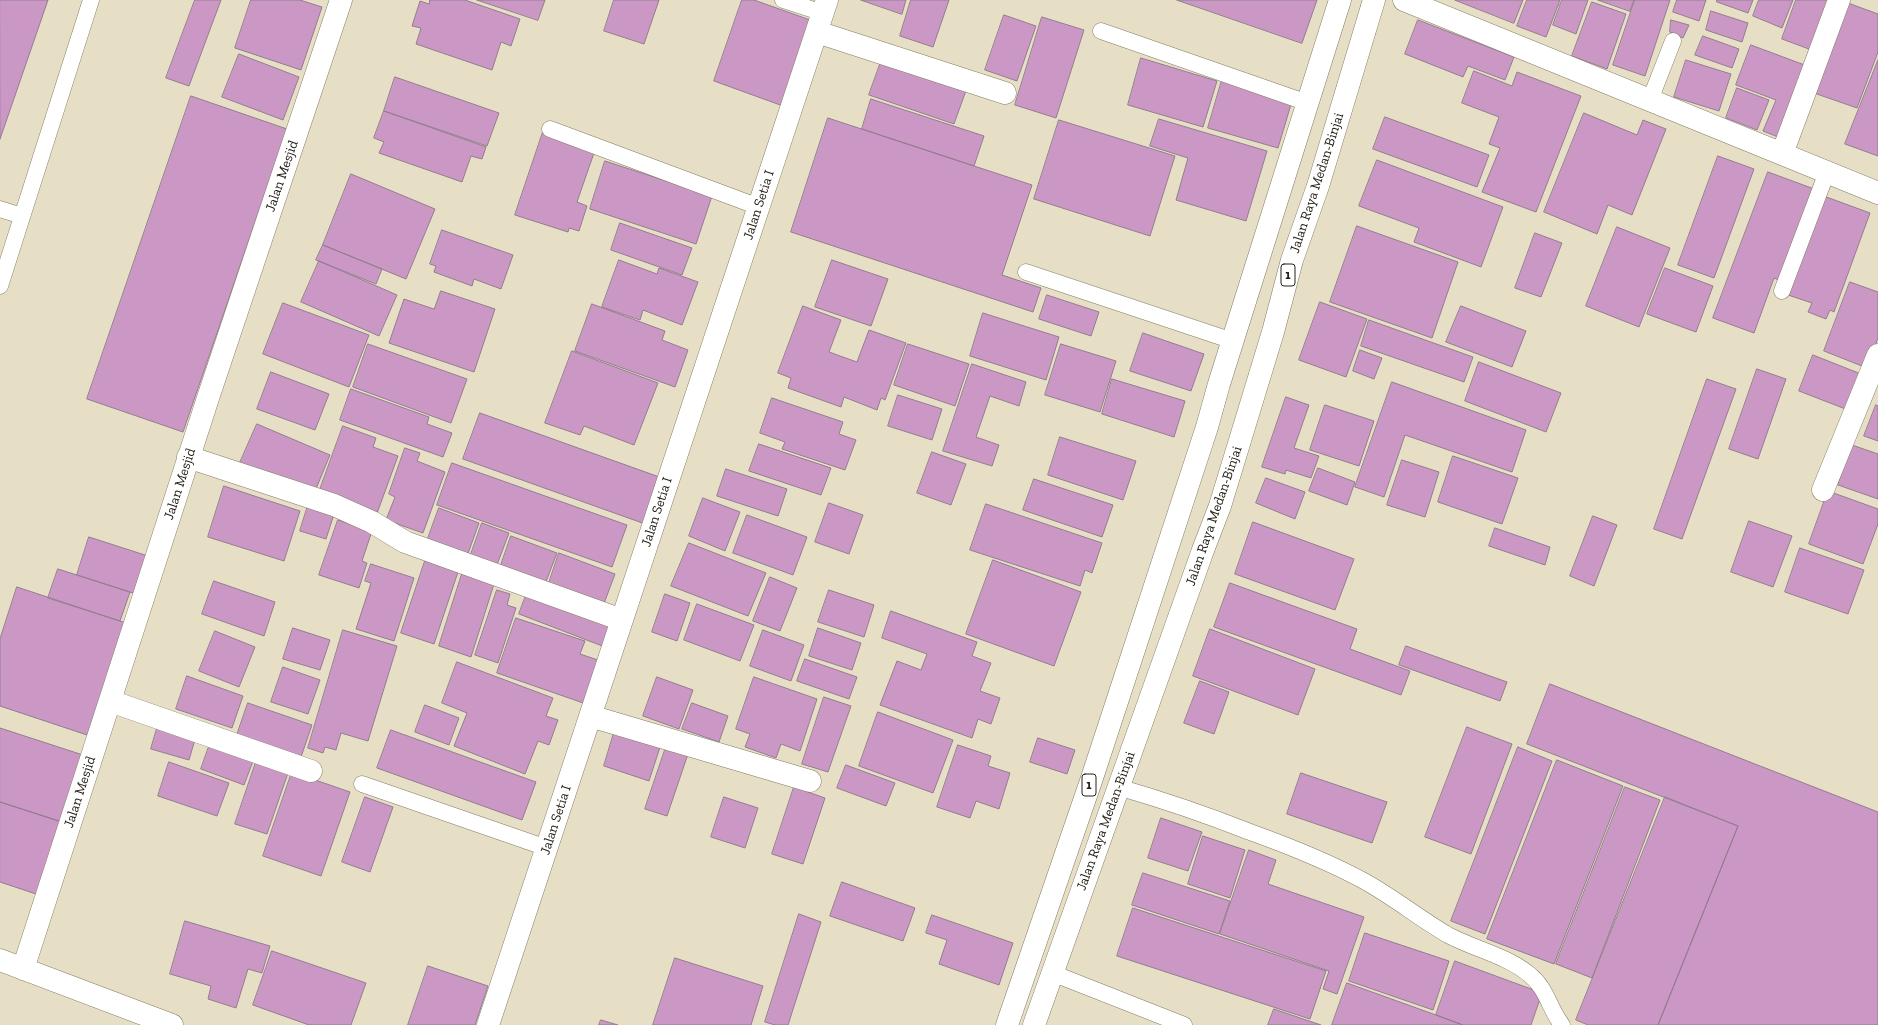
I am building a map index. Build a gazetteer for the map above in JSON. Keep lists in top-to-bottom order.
{
  "streets": {
    "main road": [
      "Jalan Mesjid",
      "Jalan Raya Medan-Binjai",
      "Jalan Setia I",
      "1"
    ]
  }
}
